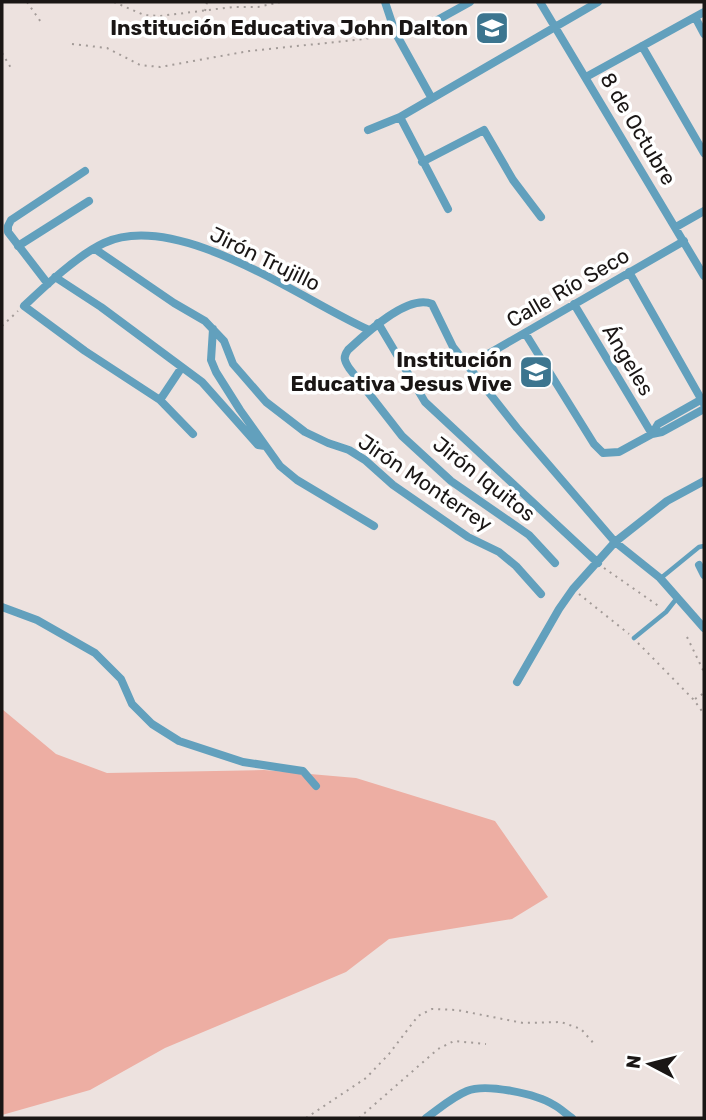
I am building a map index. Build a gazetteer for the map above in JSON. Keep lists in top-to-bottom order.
{
  "streets": {
    "street": [
      "8 de Octubre",
      "Jirón Trujillo",
      "Calle Río Seco",
      "Ángeles",
      "Jirón Iquitos",
      "Jirón Monterrey"
    ]
  },
  "crossings": [
    ["8 de Octubre", "Calle Río Seco"],
    ["Jirón Trujillo", "Jirón Iquitos"],
    ["Jirón Trujillo", "Jirón Monterrey"],
    ["Calle Río Seco", "Ángeles"]
  ],
  "places": {
    "school or university": ["Institución Educativa John Dalton", "Institución Educativa Jesus Vive"]
  },
  "north": "left"
}
